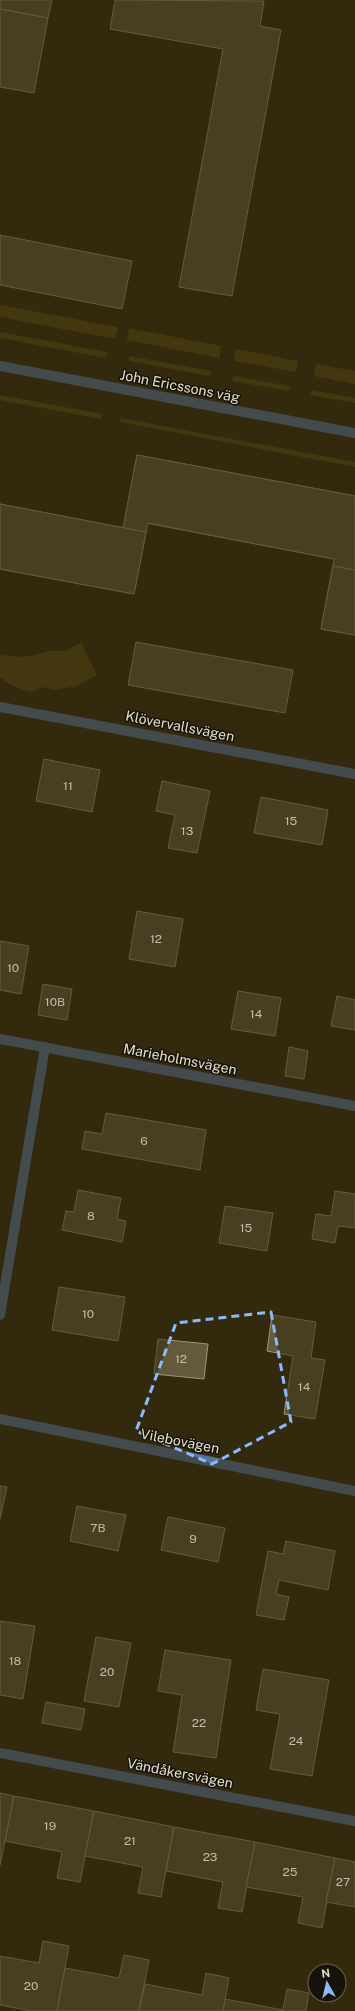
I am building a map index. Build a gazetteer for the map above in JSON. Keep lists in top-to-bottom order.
{
  "streets": {
    "street": [
      "John Ericssons väg",
      "Klövervallsvägen",
      "Marieholmsvägen",
      "Vilebovägen",
      "Vändåkersvägen"
    ]
  },
  "house_numbers": [
    "11",
    "15",
    "13",
    "12",
    "10",
    "10B",
    "14",
    "6",
    "8",
    "15",
    "10",
    "12",
    "14",
    "7B",
    "9",
    "18",
    "20",
    "22",
    "24",
    "19",
    "21",
    "23",
    "25",
    "27",
    "20"
  ],
  "north": "top"
}
